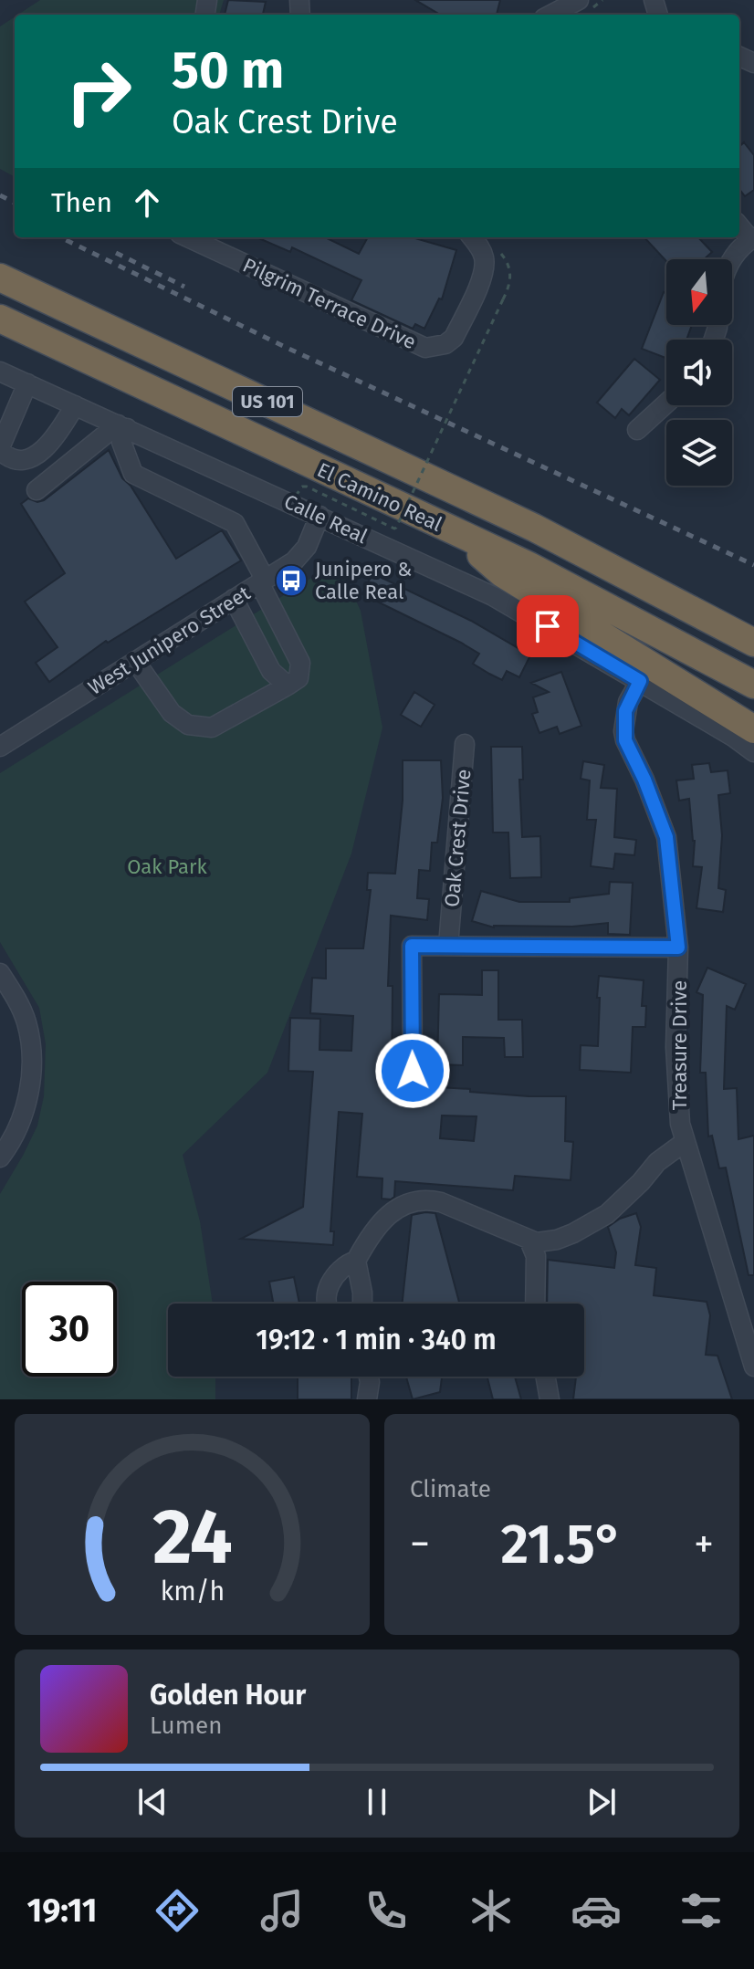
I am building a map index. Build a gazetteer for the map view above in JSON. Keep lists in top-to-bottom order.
{
  "streets": {
    "highway": ["US 101", "El Camino Real"],
    "street": [
      "Pilgrim Terrace Drive",
      "Calle Real",
      "West Junipero Street",
      "Oak Crest Drive",
      "Treasure Drive"
    ]
  },
  "crossings": [
    ["Calle Real", "West Junipero Street"],
    ["Calle Real", "Treasure Drive"]
  ],
  "parks": ["Oak Park"],
  "places": {
    "bus stop": ["Junipero & Calle Real"]
  },
  "north": "bottom",
  "page": {
    "turn": ["50 m", "Oak Crest Drive"],
    "then": "Then",
    "limit": "30",
    "trip": "19:12 · 1 min · 340 m",
    "tile": "Climate",
    "heat": ["−", "21.5°", "+"],
    "song": ["Golden Hour", "Lumen"],
    "tabs": "19:11",
    "gauge": ["24", "km/h"]
  }
}
